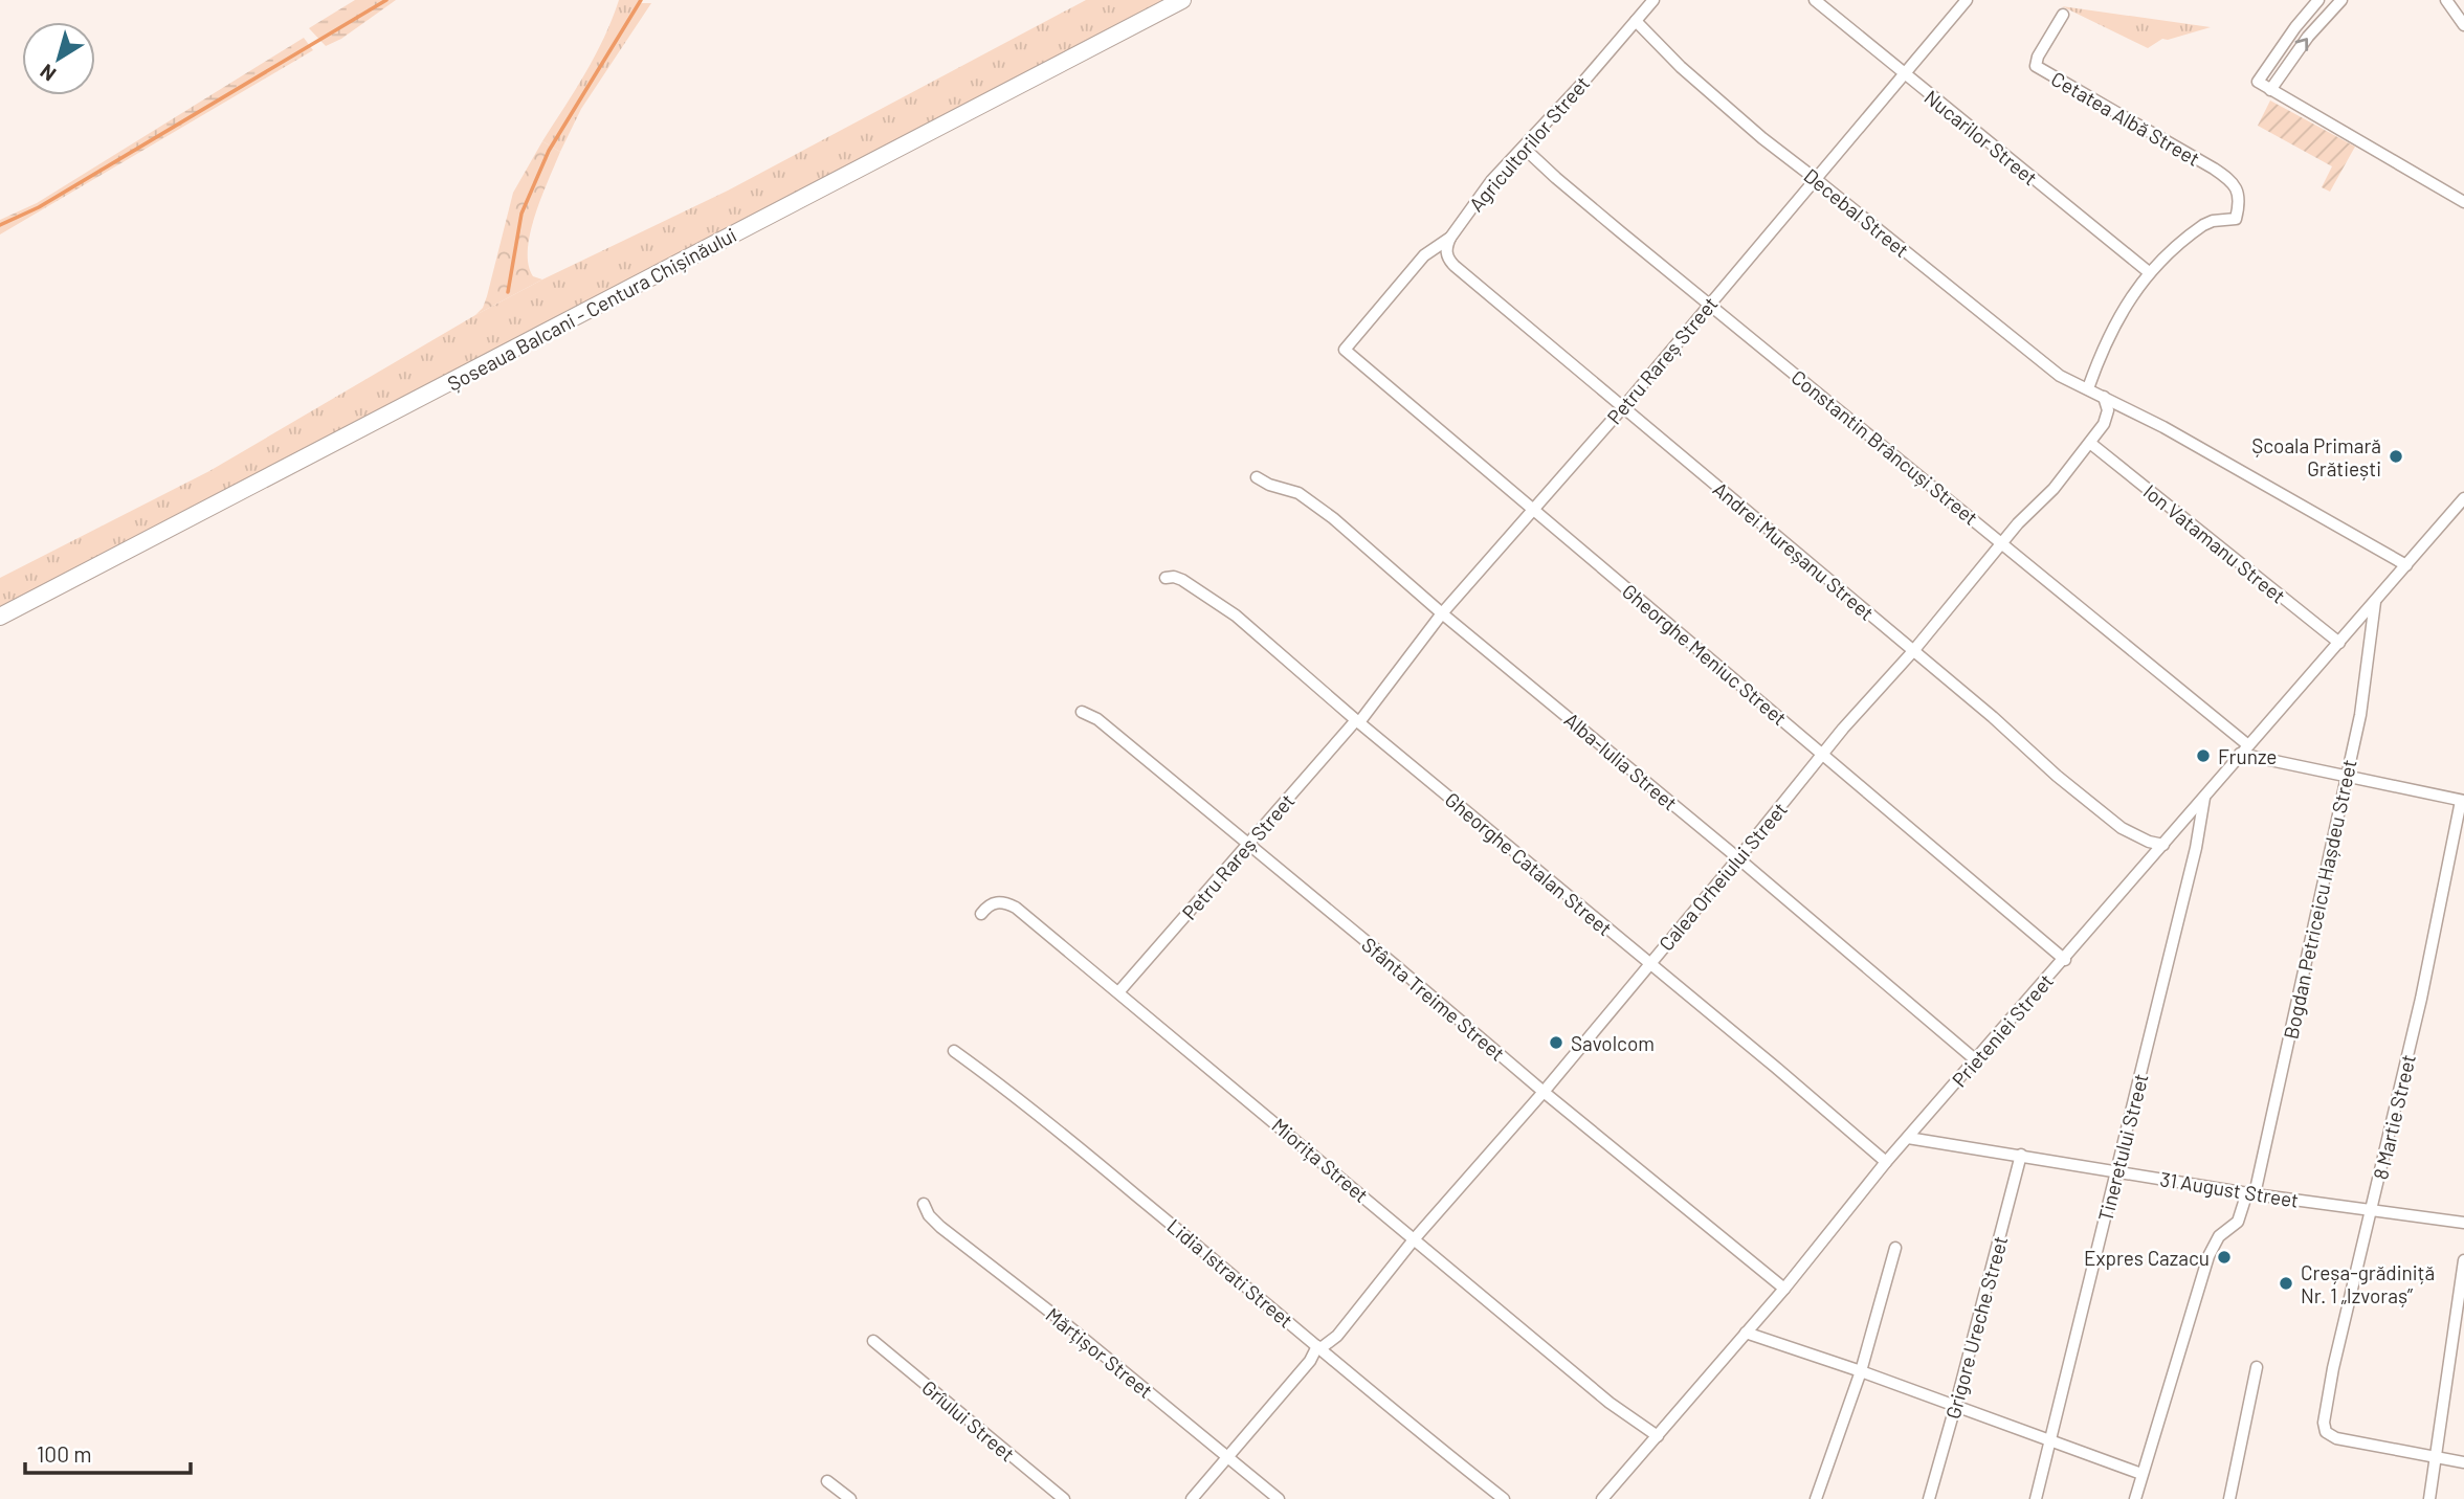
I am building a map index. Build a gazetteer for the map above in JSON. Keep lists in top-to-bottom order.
{
  "streets": {
    "highway": ["Șoseaua Balcani - Centura Chișinăului"],
    "street": [
      "Cetatea Albă Street",
      "Nucarilor Street",
      "Agricultorilor Street",
      "Decebal Street",
      "Petru Rareș Street",
      "Constantin Brâncuși Street",
      "Ion Vatamanu Street",
      "Andrei Mureșanu Street",
      "Gheorghe Meniuc Street",
      "Alba-Iulia Street",
      "Gheorghe Catalan Street",
      "Calea Orheiului Street",
      "Bogdan Petriceicu Hașdeu Street",
      "Sfânta Treime Street",
      "Prieteniei Street",
      "8 Martie Street",
      "Tineretului Street",
      "Miorița Street",
      "31 August Street",
      "Lidia Istrati Street",
      "Grigore Ureche Street",
      "Mărțișor Street",
      "Grîului Street"
    ]
  },
  "crossings": [
    ["Cetatea Albă Street", "Nucarilor Street"],
    ["Nucarilor Street", "Petru Rareș Street"],
    ["Agricultorilor Street", "Decebal Street"],
    ["Agricultorilor Street", "Constantin Brâncuși Street"],
    ["Agricultorilor Street", "Andrei Mureșanu Street"],
    ["Agricultorilor Street", "Gheorghe Meniuc Street"],
    ["Decebal Street", "Petru Rareș Street"],
    ["Petru Rareș Street", "Constantin Brâncuși Street"],
    ["Petru Rareș Street", "Andrei Mureșanu Street"],
    ["Petru Rareș Street", "Gheorghe Meniuc Street"],
    ["Petru Rareș Street", "Alba-Iulia Street"],
    ["Petru Rareș Street", "Gheorghe Catalan Street"],
    ["Petru Rareș Street", "Sfânta Treime Street"],
    ["Petru Rareș Street", "Miorița Street"],
    ["Constantin Brâncuși Street", "Calea Orheiului Street"],
    ["Constantin Brâncuși Street", "Prieteniei Street"],
    ["Ion Vatamanu Street", "Calea Orheiului Street"],
    ["Ion Vatamanu Street", "Prieteniei Street"],
    ["Andrei Mureșanu Street", "Calea Orheiului Street"],
    ["Andrei Mureșanu Street", "Prieteniei Street"],
    ["Gheorghe Meniuc Street", "Calea Orheiului Street"],
    ["Gheorghe Meniuc Street", "Prieteniei Street"],
    ["Alba-Iulia Street", "Calea Orheiului Street"],
    ["Alba-Iulia Street", "Prieteniei Street"],
    ["Gheorghe Catalan Street", "Calea Orheiului Street"],
    ["Gheorghe Catalan Street", "Prieteniei Street"],
    ["Calea Orheiului Street", "Sfânta Treime Street"],
    ["Calea Orheiului Street", "Miorița Street"],
    ["Calea Orheiului Street", "Lidia Istrati Street"],
    ["Calea Orheiului Street", "Mărțișor Street"],
    ["Bogdan Petriceicu Hașdeu Street", "Prieteniei Street"],
    ["Bogdan Petriceicu Hașdeu Street", "31 August Street"],
    ["Sfânta Treime Street", "Prieteniei Street"],
    ["Prieteniei Street", "Tineretului Street"],
    ["Prieteniei Street", "Miorița Street"],
    ["Prieteniei Street", "31 August Street"],
    ["8 Martie Street", "31 August Street"],
    ["Tineretului Street", "31 August Street"],
    ["31 August Street", "Grigore Ureche Street"]
  ],
  "places": [
    "Școala Primară Grătiești",
    "Frunze",
    "Savolcom",
    "Expres Cazacu",
    "Creșa-grădiniță Nr. 1 „Izvoraș”"
  ],
  "scale_bar": "100 m",
  "north": "bottom left"
}
